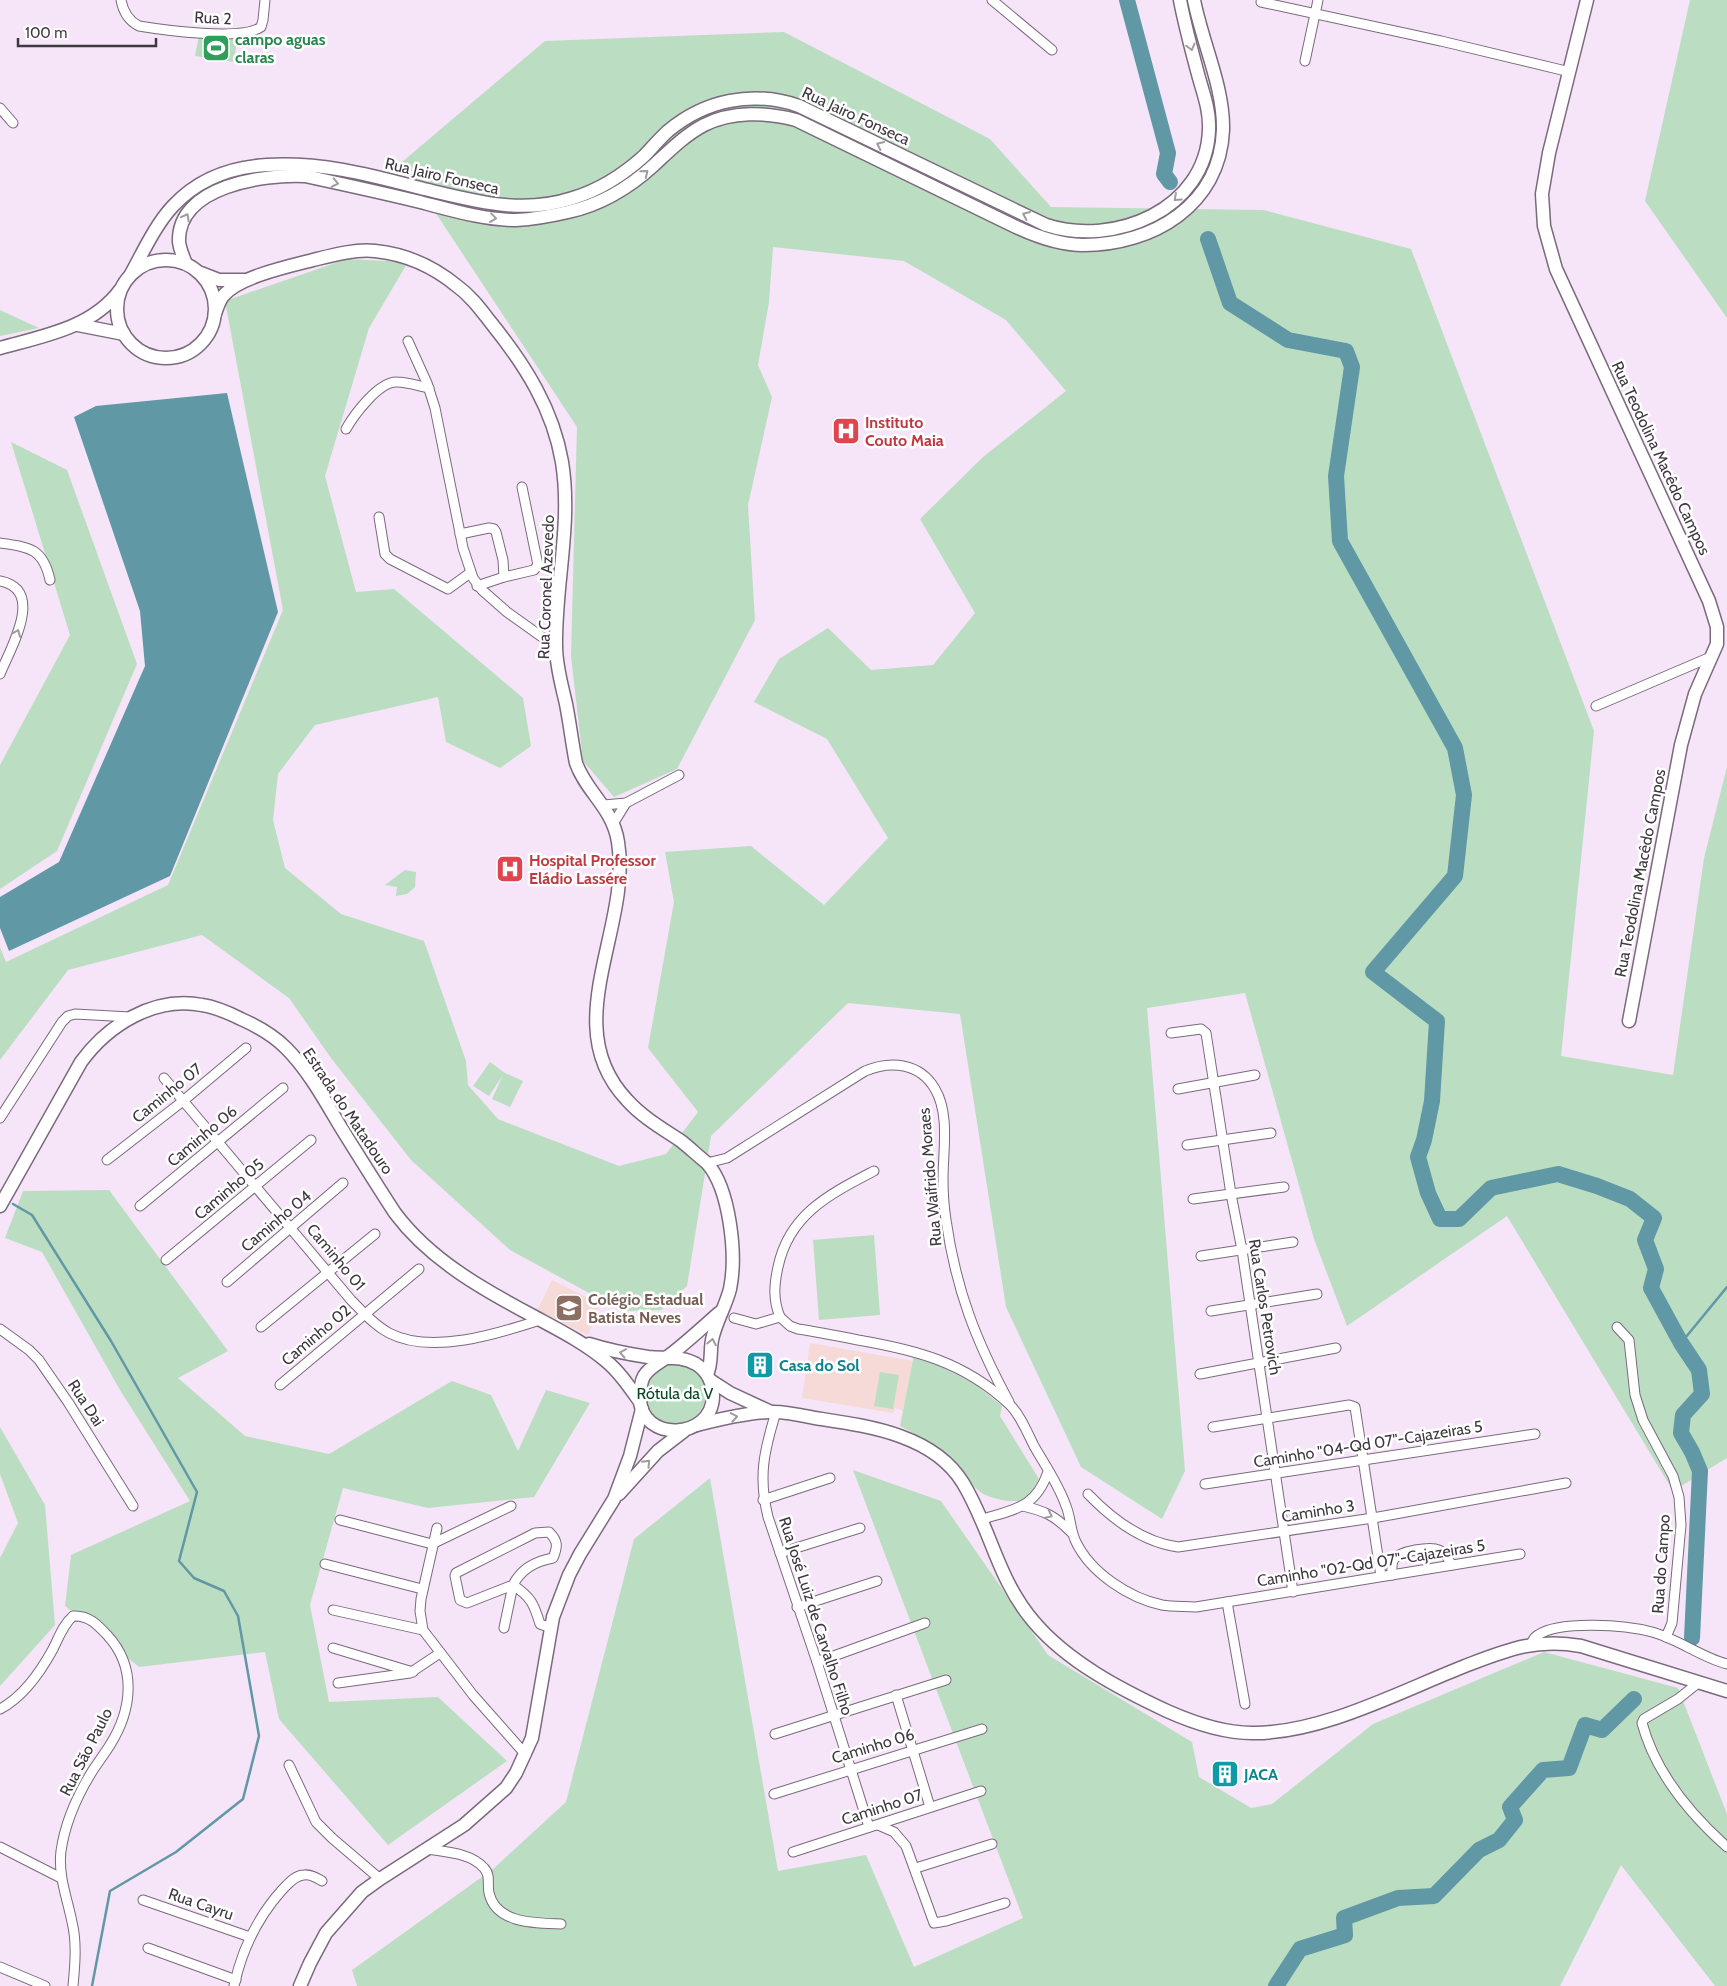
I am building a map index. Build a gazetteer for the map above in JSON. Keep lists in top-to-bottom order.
{
  "streets": {
    "main road": [
      "Rua Jairo Fonseca",
      "Rua Teodolina Macêdo Campos",
      "Rua Coronel Azevedo",
      "Estrada do Matadouro"
    ],
    "street": [
      "Rua 2",
      "Caminho 07",
      "Caminho 06",
      "Rua Waifrido Moraes",
      "Caminho 05",
      "Caminho 04",
      "Caminho 01",
      "Rua Carlos Petrovich",
      "Caminho 02",
      "Rua Dai",
      "Caminho \"04-Qd 07\"-Cajazeiras 5",
      "Caminho 3",
      "Caminho \"02-Qd 07\"-Cajazeiras 5",
      "Rua do Campo",
      "Rua José Luiz de Carvalho Filho",
      "Rua São Paulo",
      "Rua Cayru"
    ]
  },
  "crossings": [
    ["Rua Coronel Azevedo", "Rua Waifrido Moraes"],
    ["Caminho 07", "Caminho 01"],
    ["Caminho 07", "Rua José Luiz de Carvalho Filho"],
    ["Estrada do Matadouro", "Caminho 01"],
    ["Caminho 06", "Caminho 01"],
    ["Caminho 06", "Rua José Luiz de Carvalho Filho"],
    ["Rua Waifrido Moraes", "Caminho \"02-Qd 07\"-Cajazeiras 5"],
    ["Caminho 05", "Caminho 01"],
    ["Caminho 04", "Caminho 01"],
    ["Caminho 01", "Caminho 02"],
    ["Rua Carlos Petrovich", "Caminho \"04-Qd 07\"-Cajazeiras 5"],
    ["Rua Carlos Petrovich", "Caminho 3"],
    ["Rua Carlos Petrovich", "Caminho \"02-Qd 07\"-Cajazeiras 5"]
  ],
  "parks": ["Rótula da V"],
  "places": {
    "sports": ["campo aguas claras"],
    "hospital": ["Instituto Couto Maia", "Hospital Professor Eládio Lassére"],
    "school or university": ["Colégio Estadual Batista Neves"],
    "building": ["Casa do Sol", "JACA"]
  },
  "scale_bar": "100 m"
}
